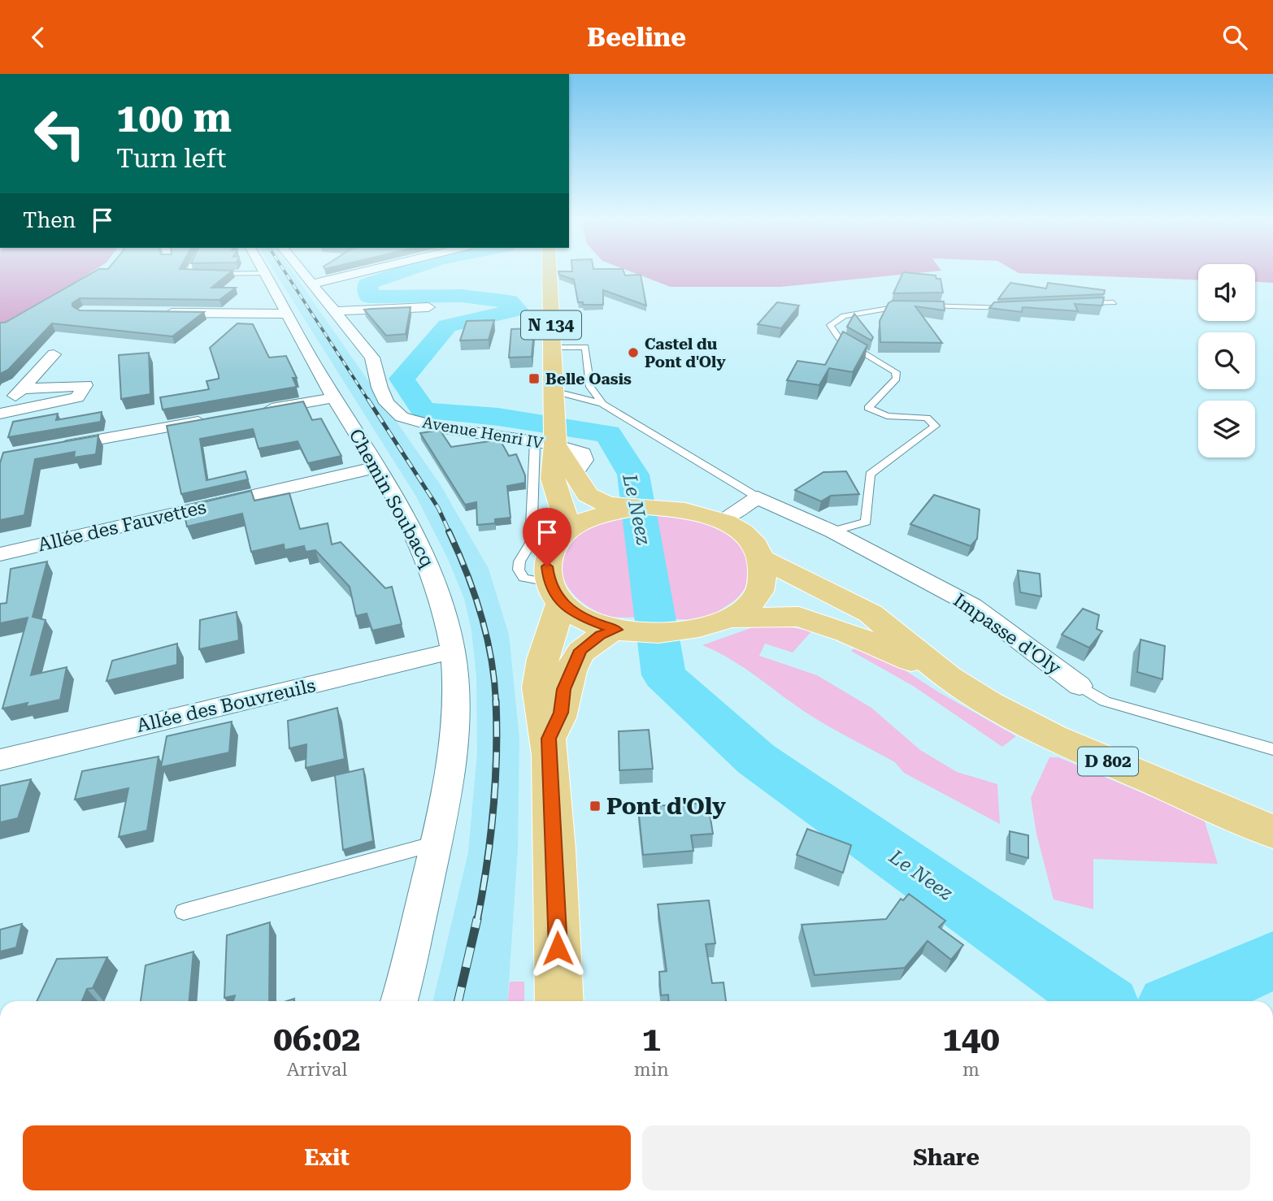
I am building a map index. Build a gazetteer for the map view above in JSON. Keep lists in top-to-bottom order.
{
  "streets": {
    "main road": ["N 134", "D 802"],
    "street": [
      "Avenue Henri IV",
      "Chemin Soubacq",
      "Allée des Fauvettes",
      "Impasse d'Oly",
      "Allée des Bouvreuils"
    ]
  },
  "crossings": [
    ["N 134", "Avenue Henri IV"],
    ["N 134", "D 802"],
    ["Chemin Soubacq", "Allée des Fauvettes"],
    ["Chemin Soubacq", "Allée des Bouvreuils"]
  ],
  "water": ["Le Neez"],
  "places": {
    "other": ["Castel du Pont d'Oly"],
    "transit": ["Belle Oasis", "Pont d'Oly"]
  },
  "page": {
    "header": "Beeline",
    "turn": ["100 m", "Turn left"],
    "then": "Then",
    "eta": [
      "06:02",
      "Arrival",
      "1",
      "min",
      "140",
      "m"
    ],
    "buttons": ["Exit", "Share"]
  }
}
